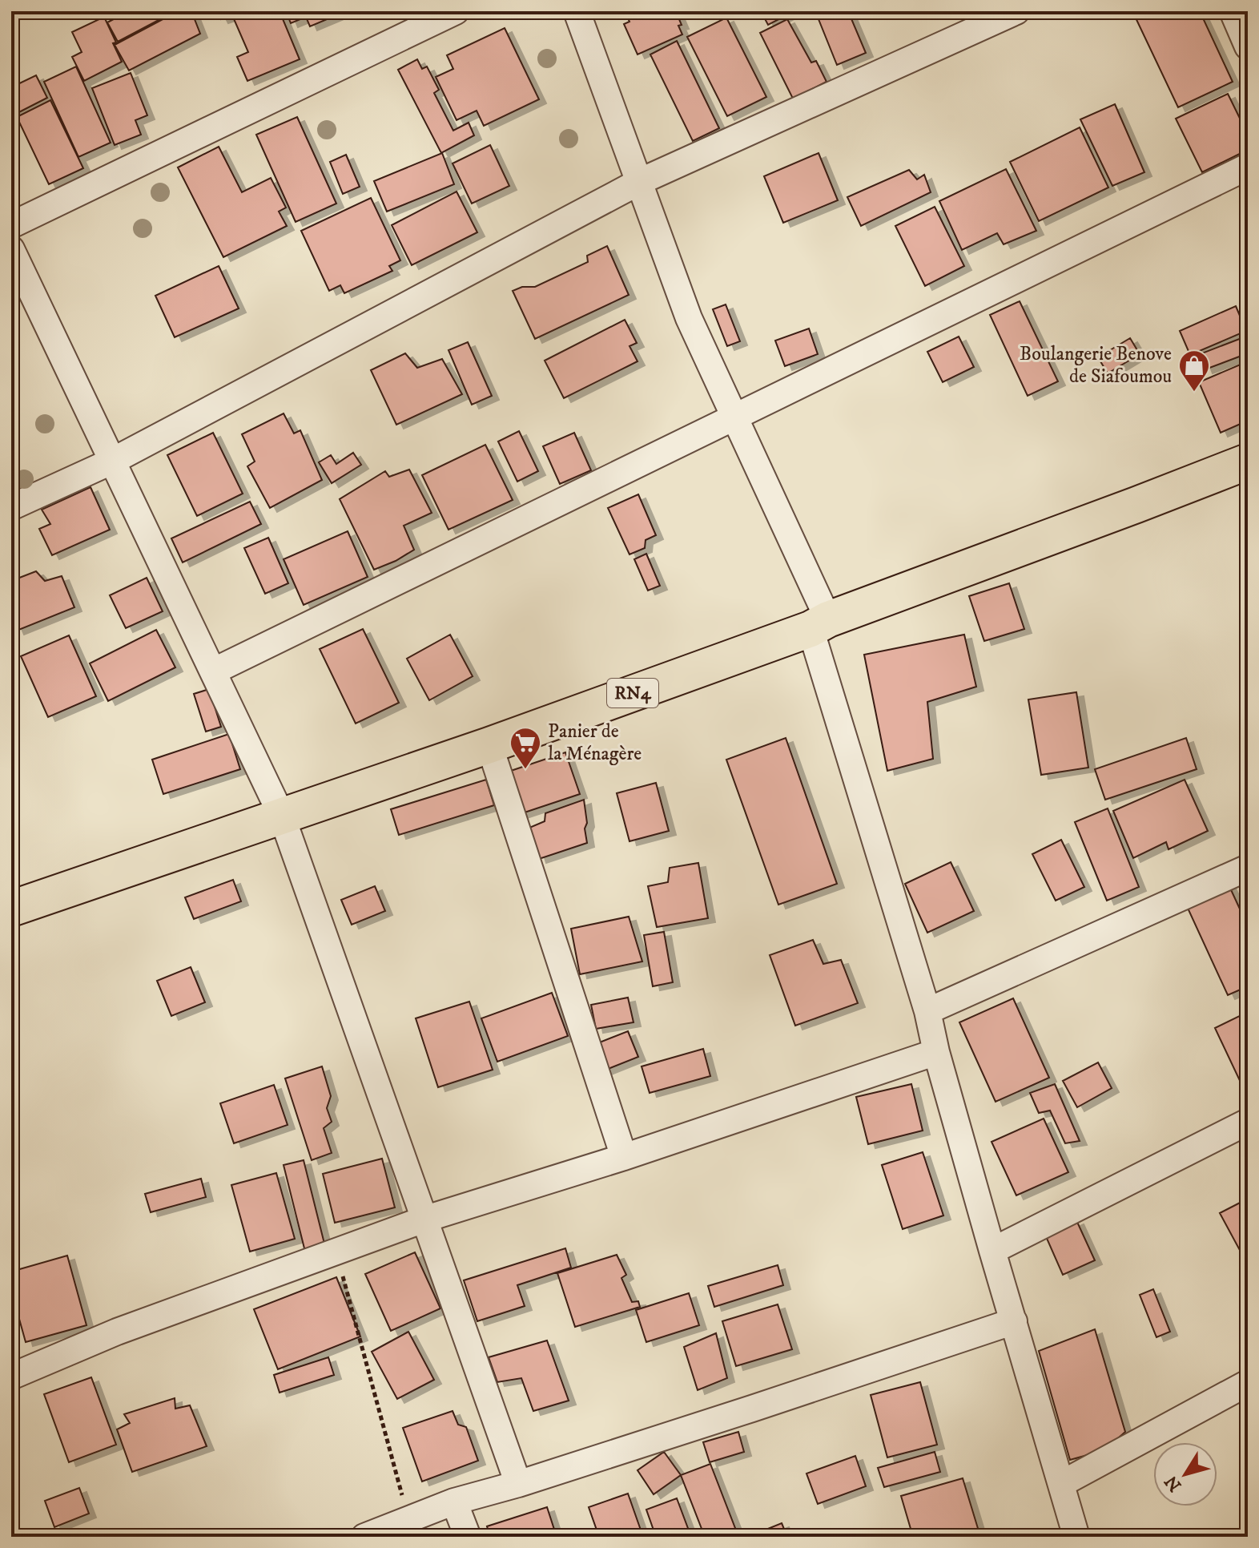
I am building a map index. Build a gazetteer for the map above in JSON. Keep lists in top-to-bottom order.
{
  "streets": {
    "highway": ["RN4"]
  },
  "places": {
    "shop": ["Boulangerie Benove de Siafoumou"],
    "supermarket": ["Panier de la Ménagère"]
  },
  "north": "bottom left"
}
